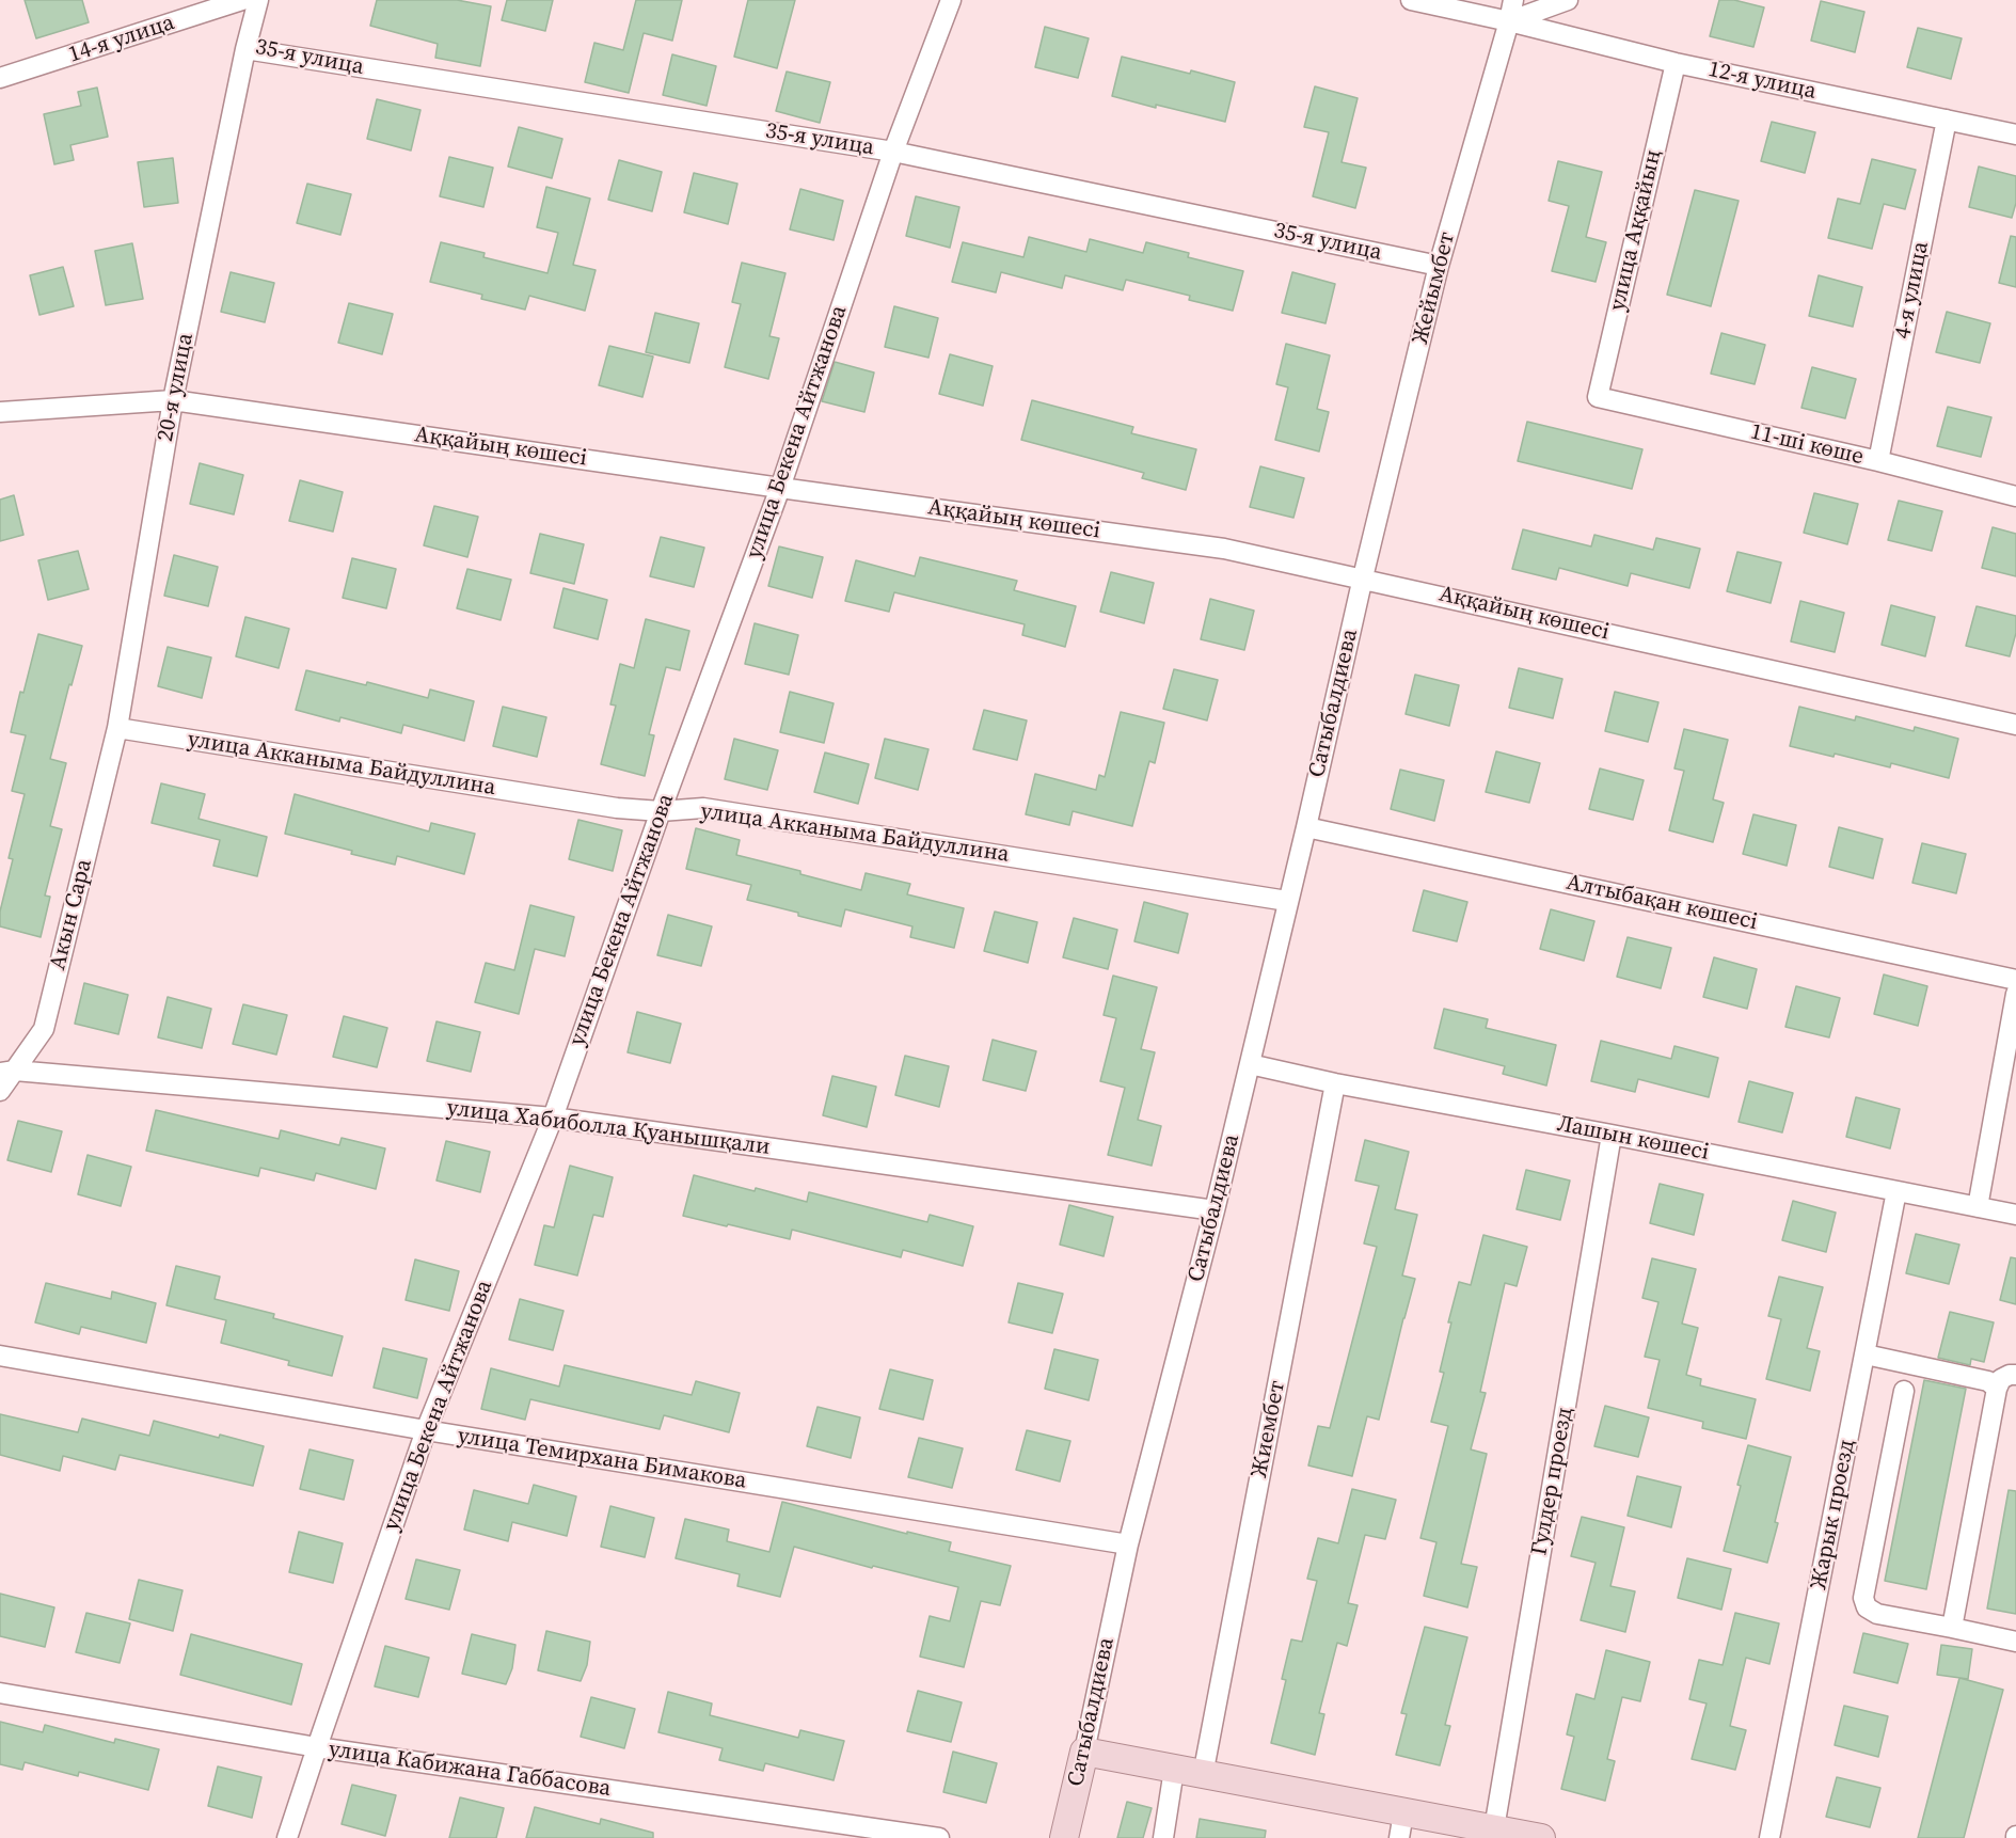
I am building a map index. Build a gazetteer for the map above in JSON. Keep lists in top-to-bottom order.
{
  "streets": {
    "street": [
      "14-я улица",
      "35-я улица",
      "12-я улица",
      "улица Аққайың",
      "Жейымбет",
      "4-я улица",
      "20-я улица",
      "улица Бекена Айтжанова",
      "11-ші көше",
      "Аққайың көшесі",
      "Сатыбалдиева",
      "улица Акканыма Байдуллина",
      "Алтыбақан көшесі",
      "Акын Сара",
      "улица Хабиболла Қуанышқали",
      "Лашын көшесі",
      "Жиембет",
      "улица Темирхана Бимакова",
      "Гулдер проезд",
      "Жарык проезд",
      "улица Кабижана Габбасова"
    ]
  },
  "crossings": [
    ["35-я улица", "Жейымбет"],
    ["35-я улица", "20-я улица"],
    ["35-я улица", "улица Бекена Айтжанова"],
    ["12-я улица", "улица Аққайың"],
    ["12-я улица", "Жейымбет"],
    ["12-я улица", "4-я улица"],
    ["улица Аққайың", "11-ші көше"],
    ["Жейымбет", "Аққайың көшесі"],
    ["Жейымбет", "Сатыбалдиева"],
    ["4-я улица", "11-ші көше"],
    ["20-я улица", "Аққайың көшесі"],
    ["20-я улица", "улица Акканыма Байдуллина"],
    ["20-я улица", "Акын Сара"],
    ["улица Бекена Айтжанова", "Аққайың көшесі"],
    ["улица Бекена Айтжанова", "улица Акканыма Байдуллина"],
    ["улица Бекена Айтжанова", "улица Хабиболла Қуанышқали"],
    ["улица Бекена Айтжанова", "улица Темирхана Бимакова"],
    ["улица Бекена Айтжанова", "улица Кабижана Габбасова"],
    ["Аққайың көшесі", "Сатыбалдиева"],
    ["Сатыбалдиева", "улица Акканыма Байдуллина"],
    ["Сатыбалдиева", "Алтыбақан көшесі"],
    ["Сатыбалдиева", "улица Хабиболла Қуанышқали"],
    ["Сатыбалдиева", "Лашын көшесі"],
    ["Сатыбалдиева", "улица Темирхана Бимакова"],
    ["улица Акканыма Байдуллина", "Акын Сара"],
    ["Акын Сара", "улица Хабиболла Қуанышқали"],
    ["Лашын көшесі", "Жиембет"],
    ["Лашын көшесі", "Гулдер проезд"],
    ["Лашын көшесі", "Жарык проезд"]
  ]
}
